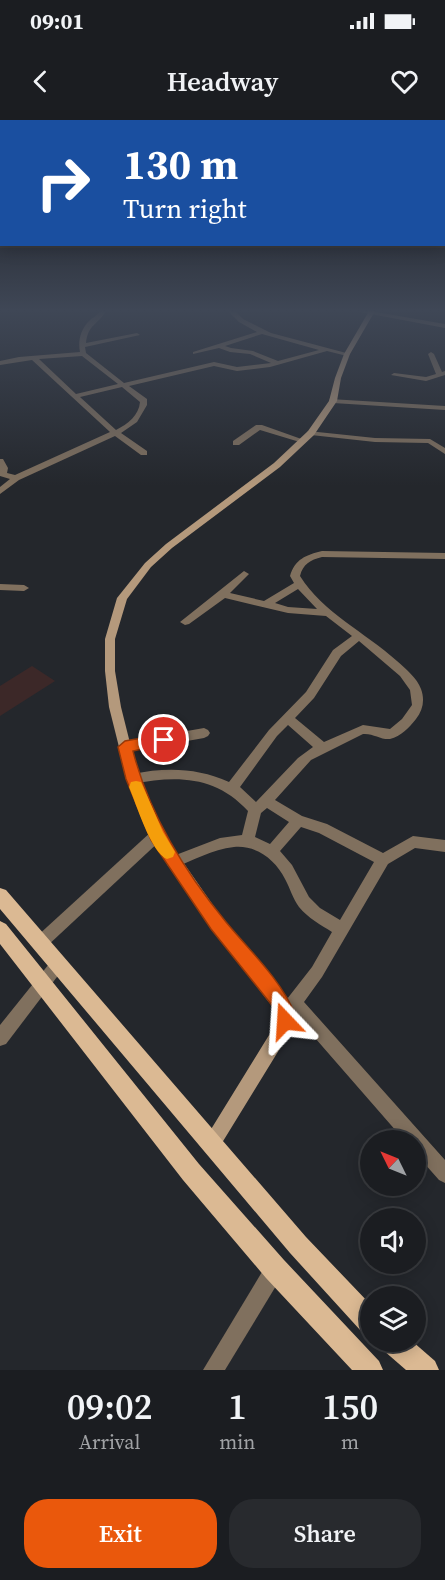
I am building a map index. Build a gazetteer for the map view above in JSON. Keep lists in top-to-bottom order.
{
  "north": "top left",
  "page": {
    "status": "09:01",
    "header": "Headway",
    "turn": ["130 m", "Turn right"],
    "eta": [
      "09:02",
      "Arrival",
      "1",
      "min",
      "150",
      "m"
    ],
    "buttons": ["Exit", "Share"]
  }
}
